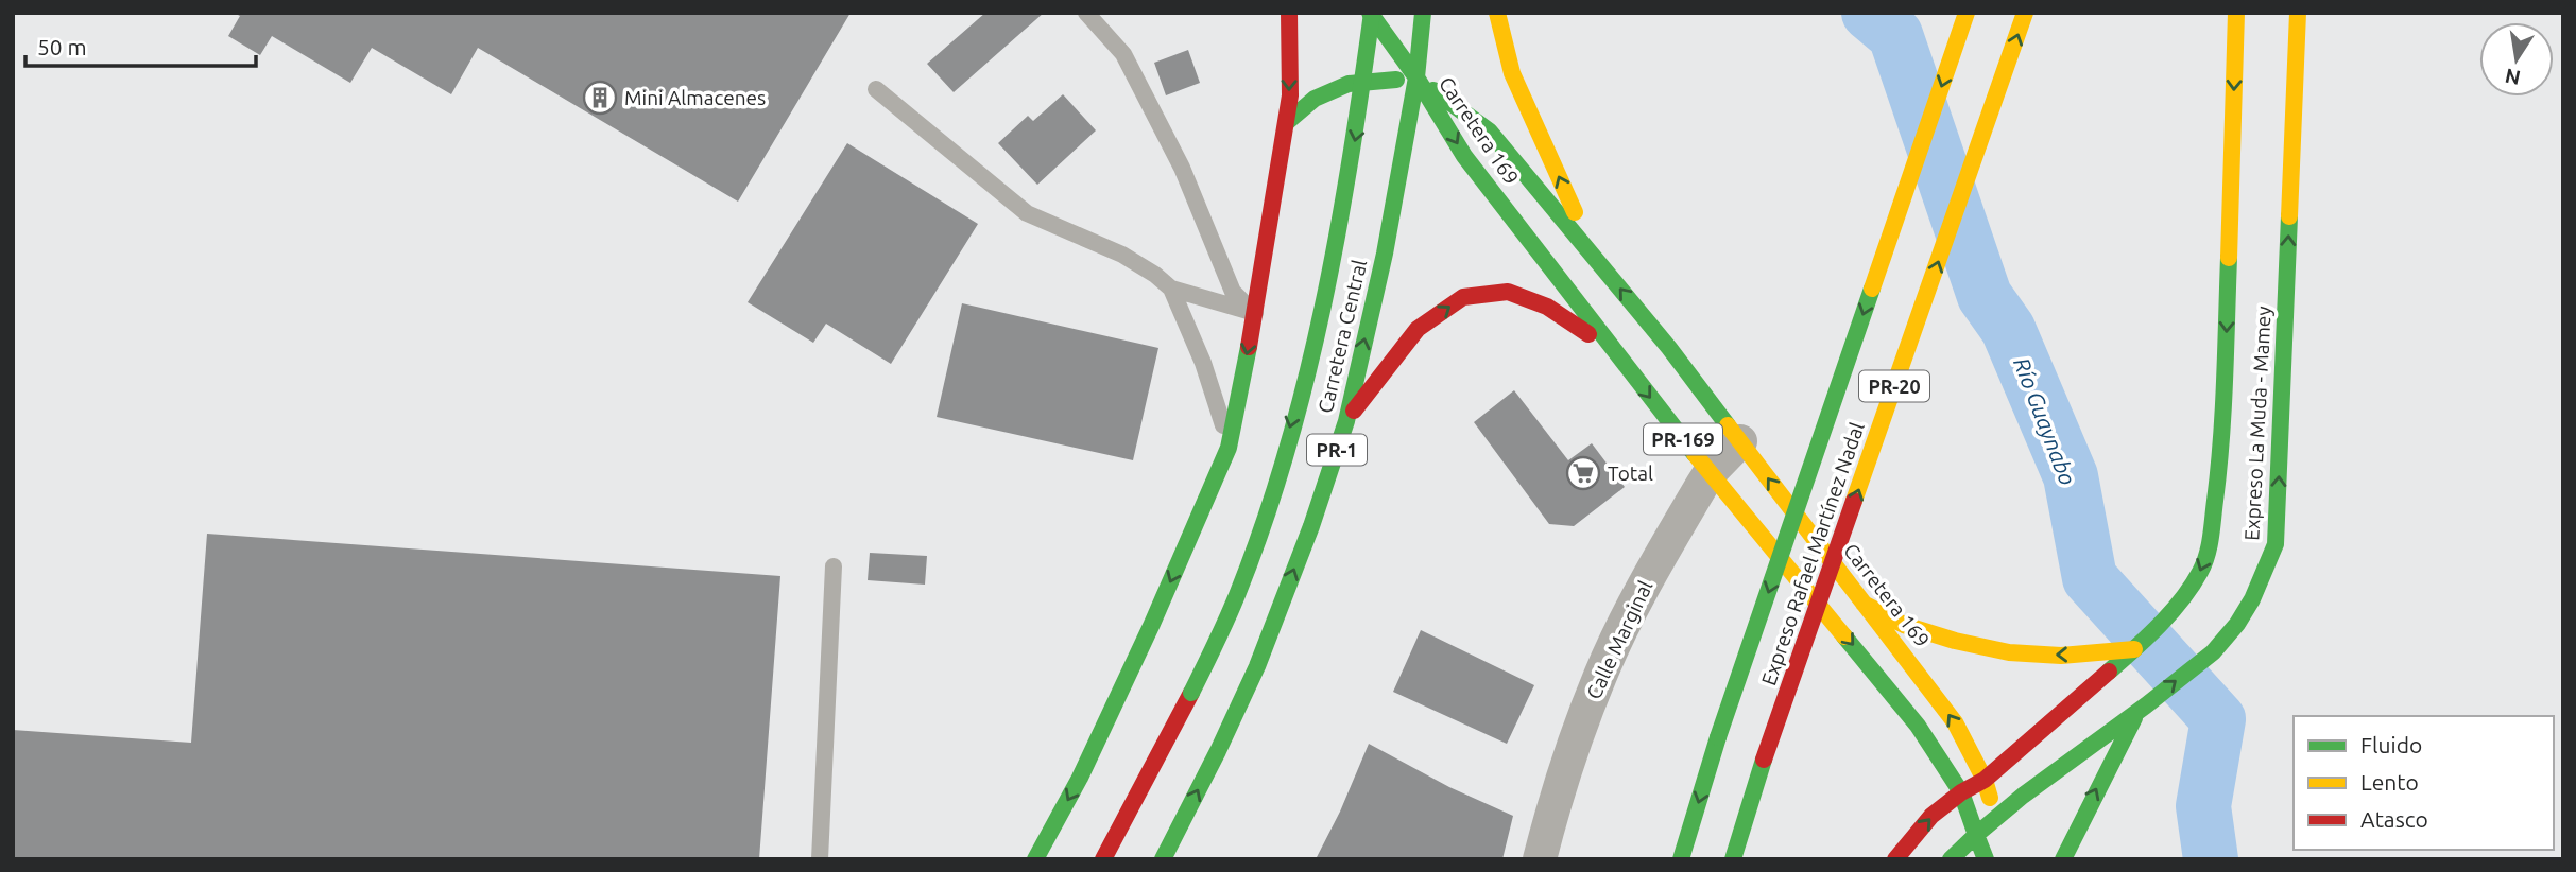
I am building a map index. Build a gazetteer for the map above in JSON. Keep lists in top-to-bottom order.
{
  "streets": {
    "main road": [
      "Carretera 169",
      "Carretera Central",
      "PR-20",
      "Expreso La Muda - Mamey",
      "PR-169",
      "PR-1",
      "Expreso Rafael Martínez Nadal"
    ],
    "street": ["Calle Marginal"]
  },
  "crossings": [
    ["Carretera 169", "Carretera Central"],
    ["Carretera 169", "Expreso La Muda - Mamey"],
    ["Carretera 169", "Calle Marginal"]
  ],
  "water": ["Río Guaynabo"],
  "places": {
    "building": ["Mini Almacenes"],
    "supermarket": ["Total"]
  },
  "legend": ["Fluido", "Lento", "Atasco"],
  "scale_bar": "50 m",
  "north": "bottom"
}
